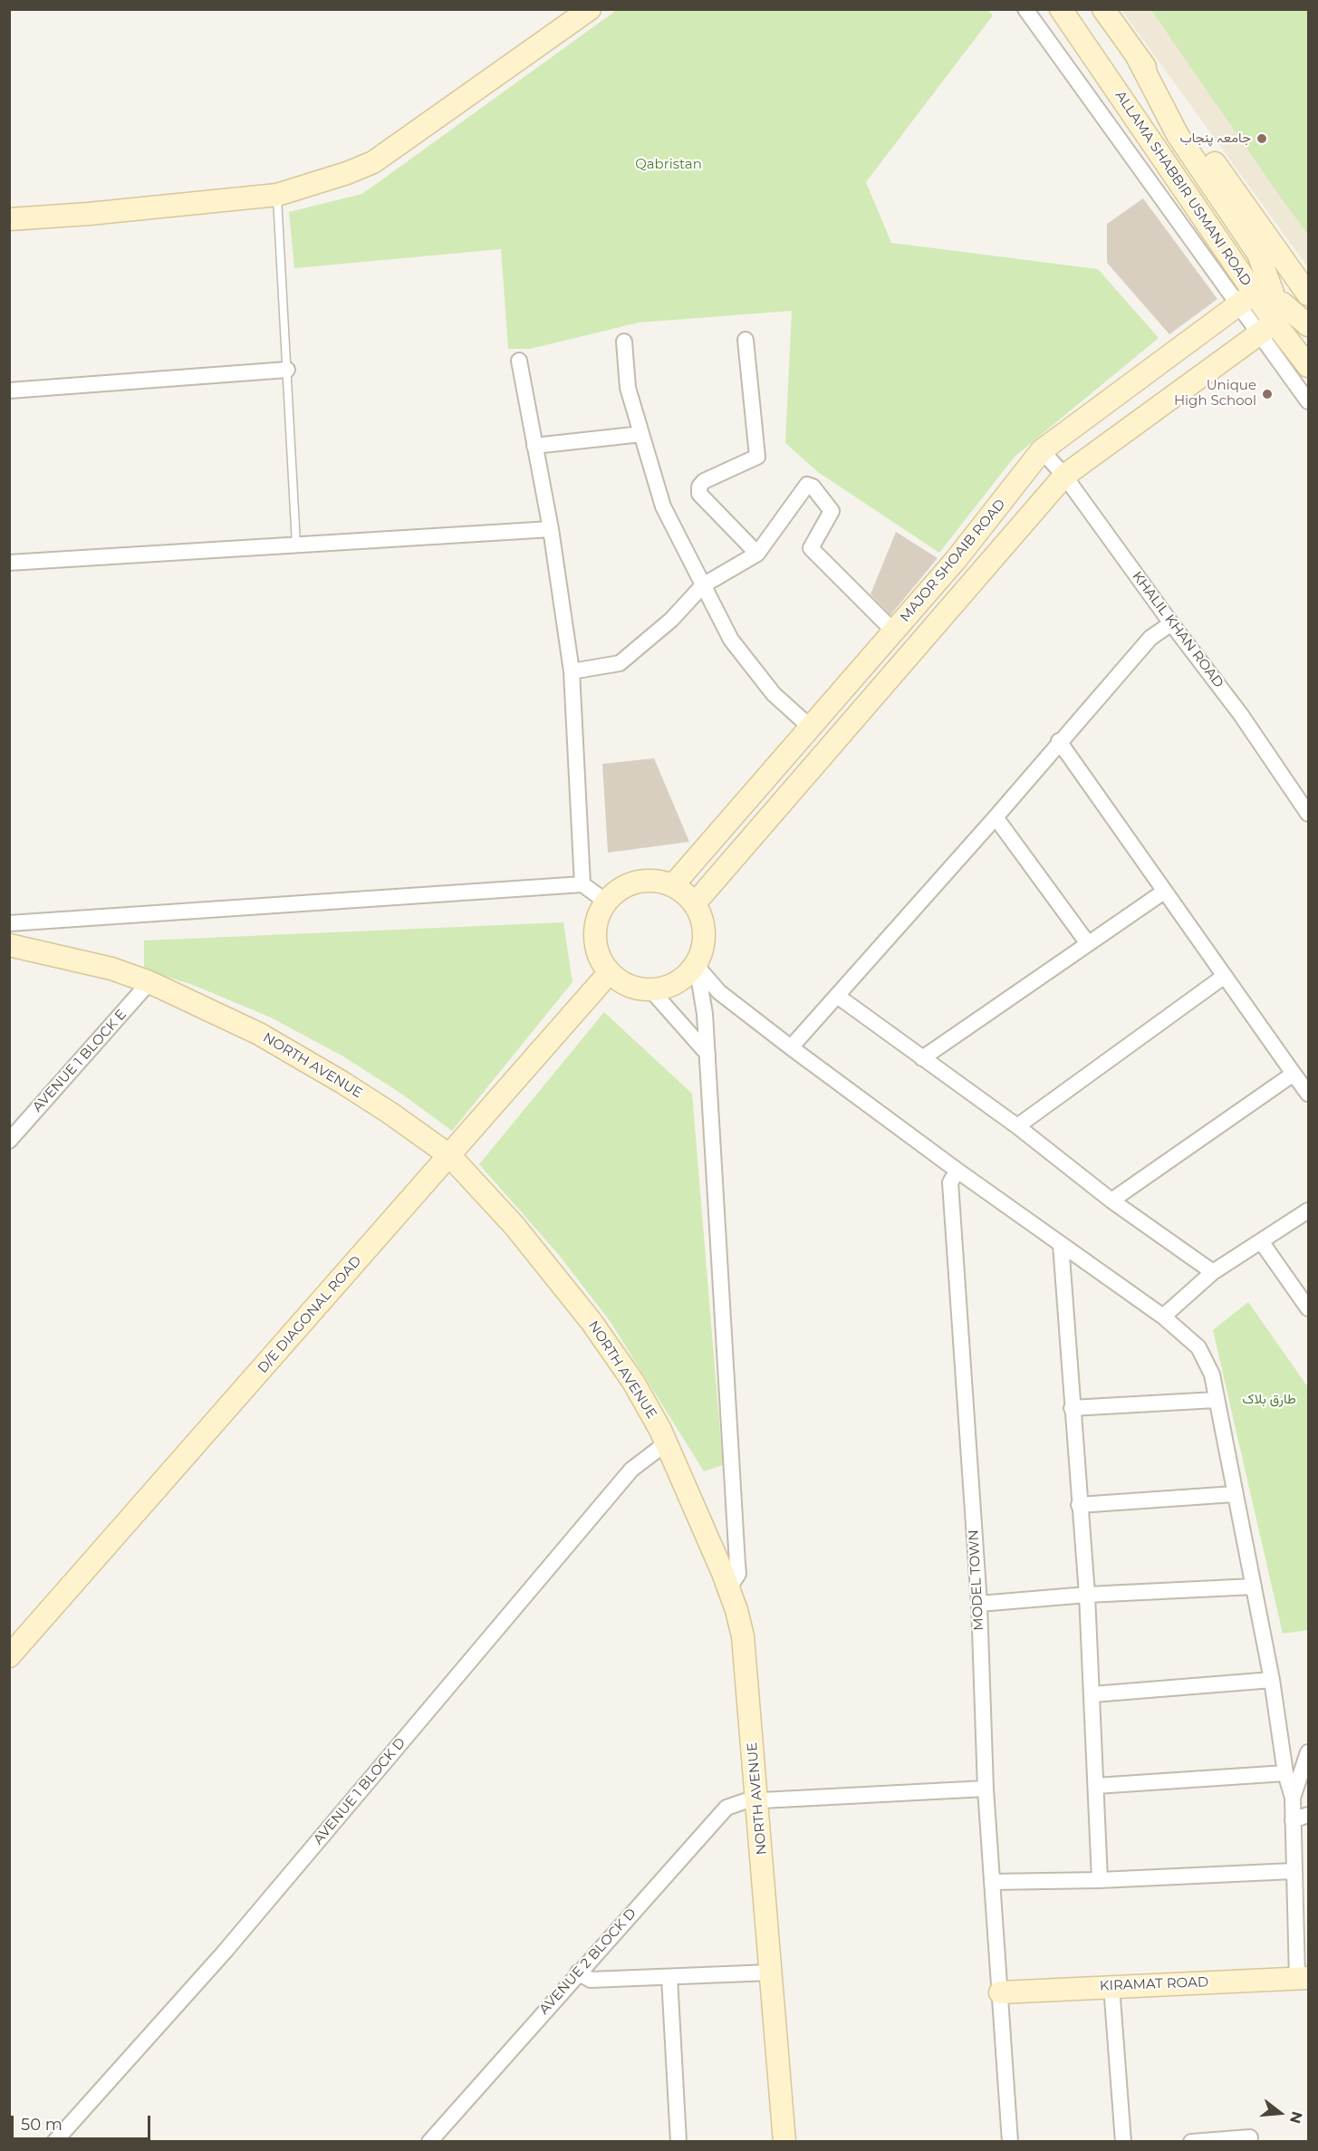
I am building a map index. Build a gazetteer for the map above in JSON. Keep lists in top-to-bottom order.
{
  "streets": {
    "street": [
      "ALLAMA SHABBIR USMANI ROAD",
      "MAJOR SHOAIB ROAD",
      "KHALIL KHAN ROAD",
      "AVENUE 1 BLOCK E",
      "NORTH AVENUE",
      "D/E DIAGONAL ROAD",
      "MODEL TOWN",
      "AVENUE 1 BLOCK D",
      "AVENUE 2 BLOCK D",
      "KIRAMAT ROAD"
    ]
  },
  "crossings": [
    ["ALLAMA SHABBIR USMANI ROAD", "MAJOR SHOAIB ROAD"],
    ["MAJOR SHOAIB ROAD", "KHALIL KHAN ROAD"],
    ["MAJOR SHOAIB ROAD", "D/E DIAGONAL ROAD"],
    ["AVENUE 1 BLOCK E", "NORTH AVENUE"],
    ["NORTH AVENUE", "D/E DIAGONAL ROAD"],
    ["NORTH AVENUE", "AVENUE 1 BLOCK D"],
    ["NORTH AVENUE", "AVENUE 2 BLOCK D"],
    ["MODEL TOWN", "AVENUE 2 BLOCK D"],
    ["MODEL TOWN", "KIRAMAT ROAD"]
  ],
  "parks": ["Qabristan", "طارق بلاک"],
  "places": ["جامعہ پنجاب", "Unique High School"],
  "scale_bar": "50 m",
  "north": "right"
}
